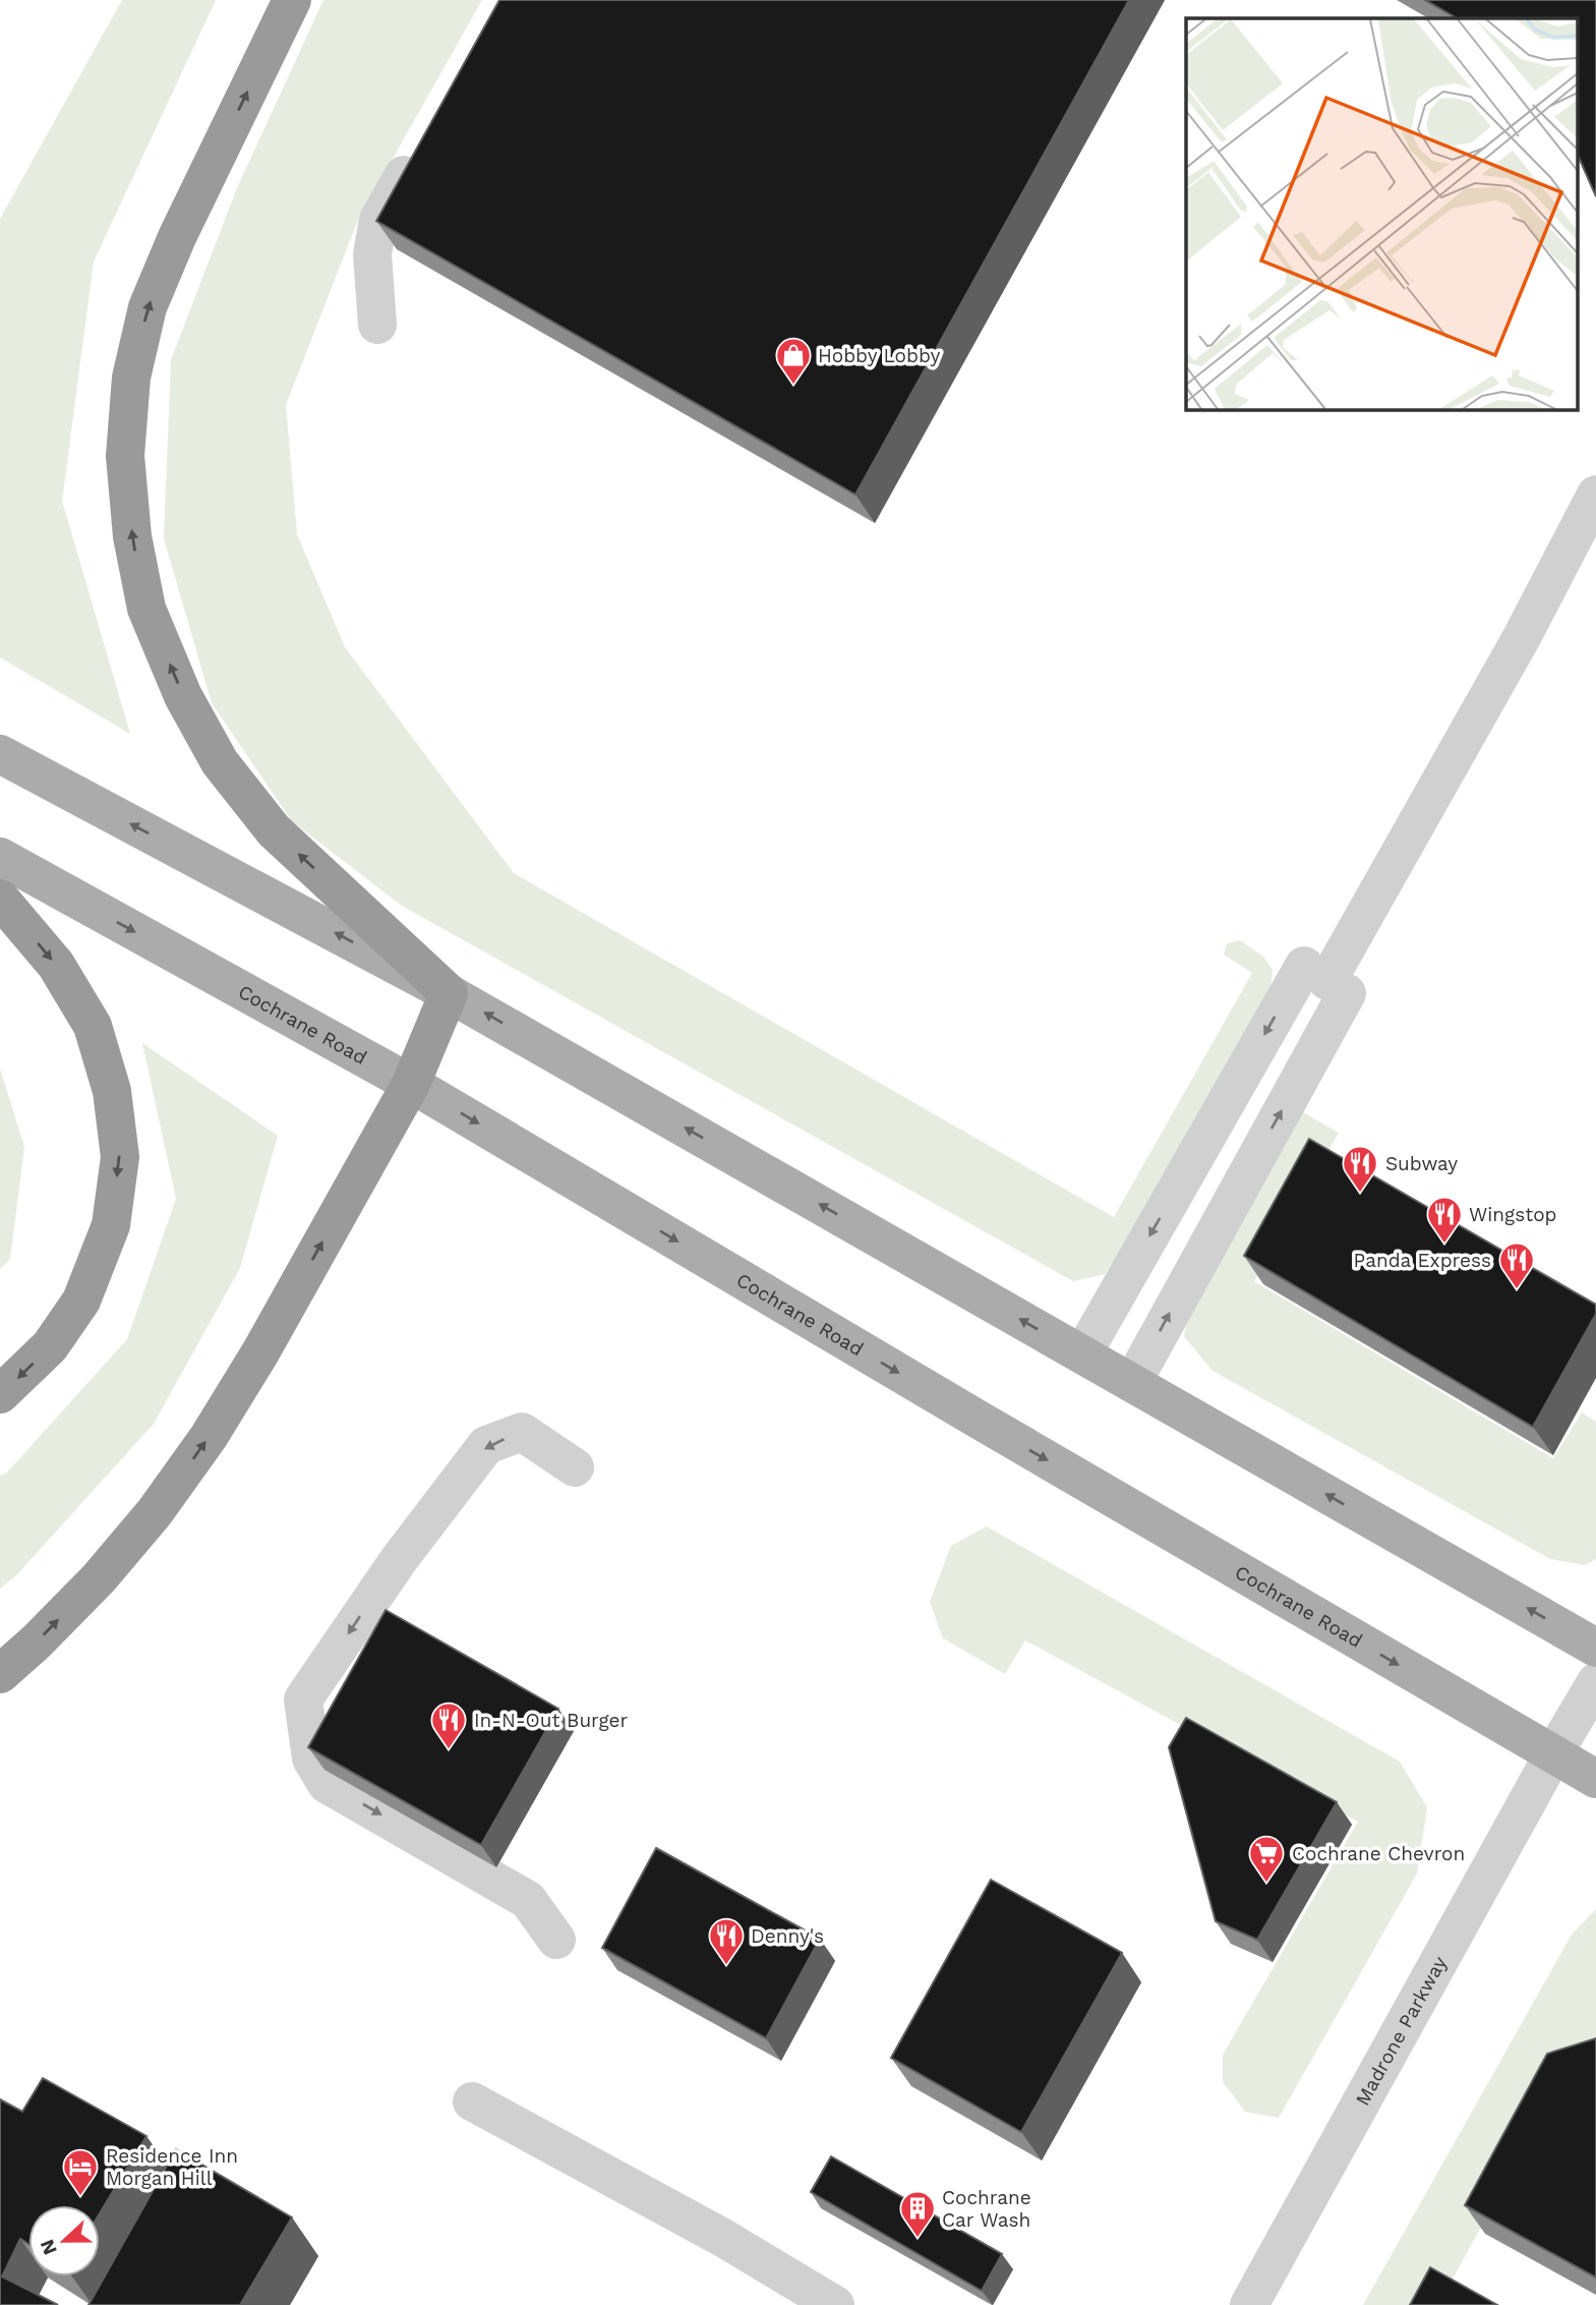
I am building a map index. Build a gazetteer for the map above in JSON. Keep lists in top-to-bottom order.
{
  "streets": {
    "main road": ["Cochrane Road"],
    "street": ["Madrone Parkway"]
  },
  "crossings": [
    ["Cochrane Road", "Madrone Parkway"]
  ],
  "places": {
    "shop": ["Hobby Lobby"],
    "restaurant": [
      "Subway",
      "Wingstop",
      "Panda Express",
      "In-N-Out Burger",
      "Denny's"
    ],
    "supermarket": ["Cochrane Chevron"],
    "hotel": ["Residence Inn Morgan Hill"],
    "building": ["Cochrane Car Wash"]
  },
  "north": "left"
}
